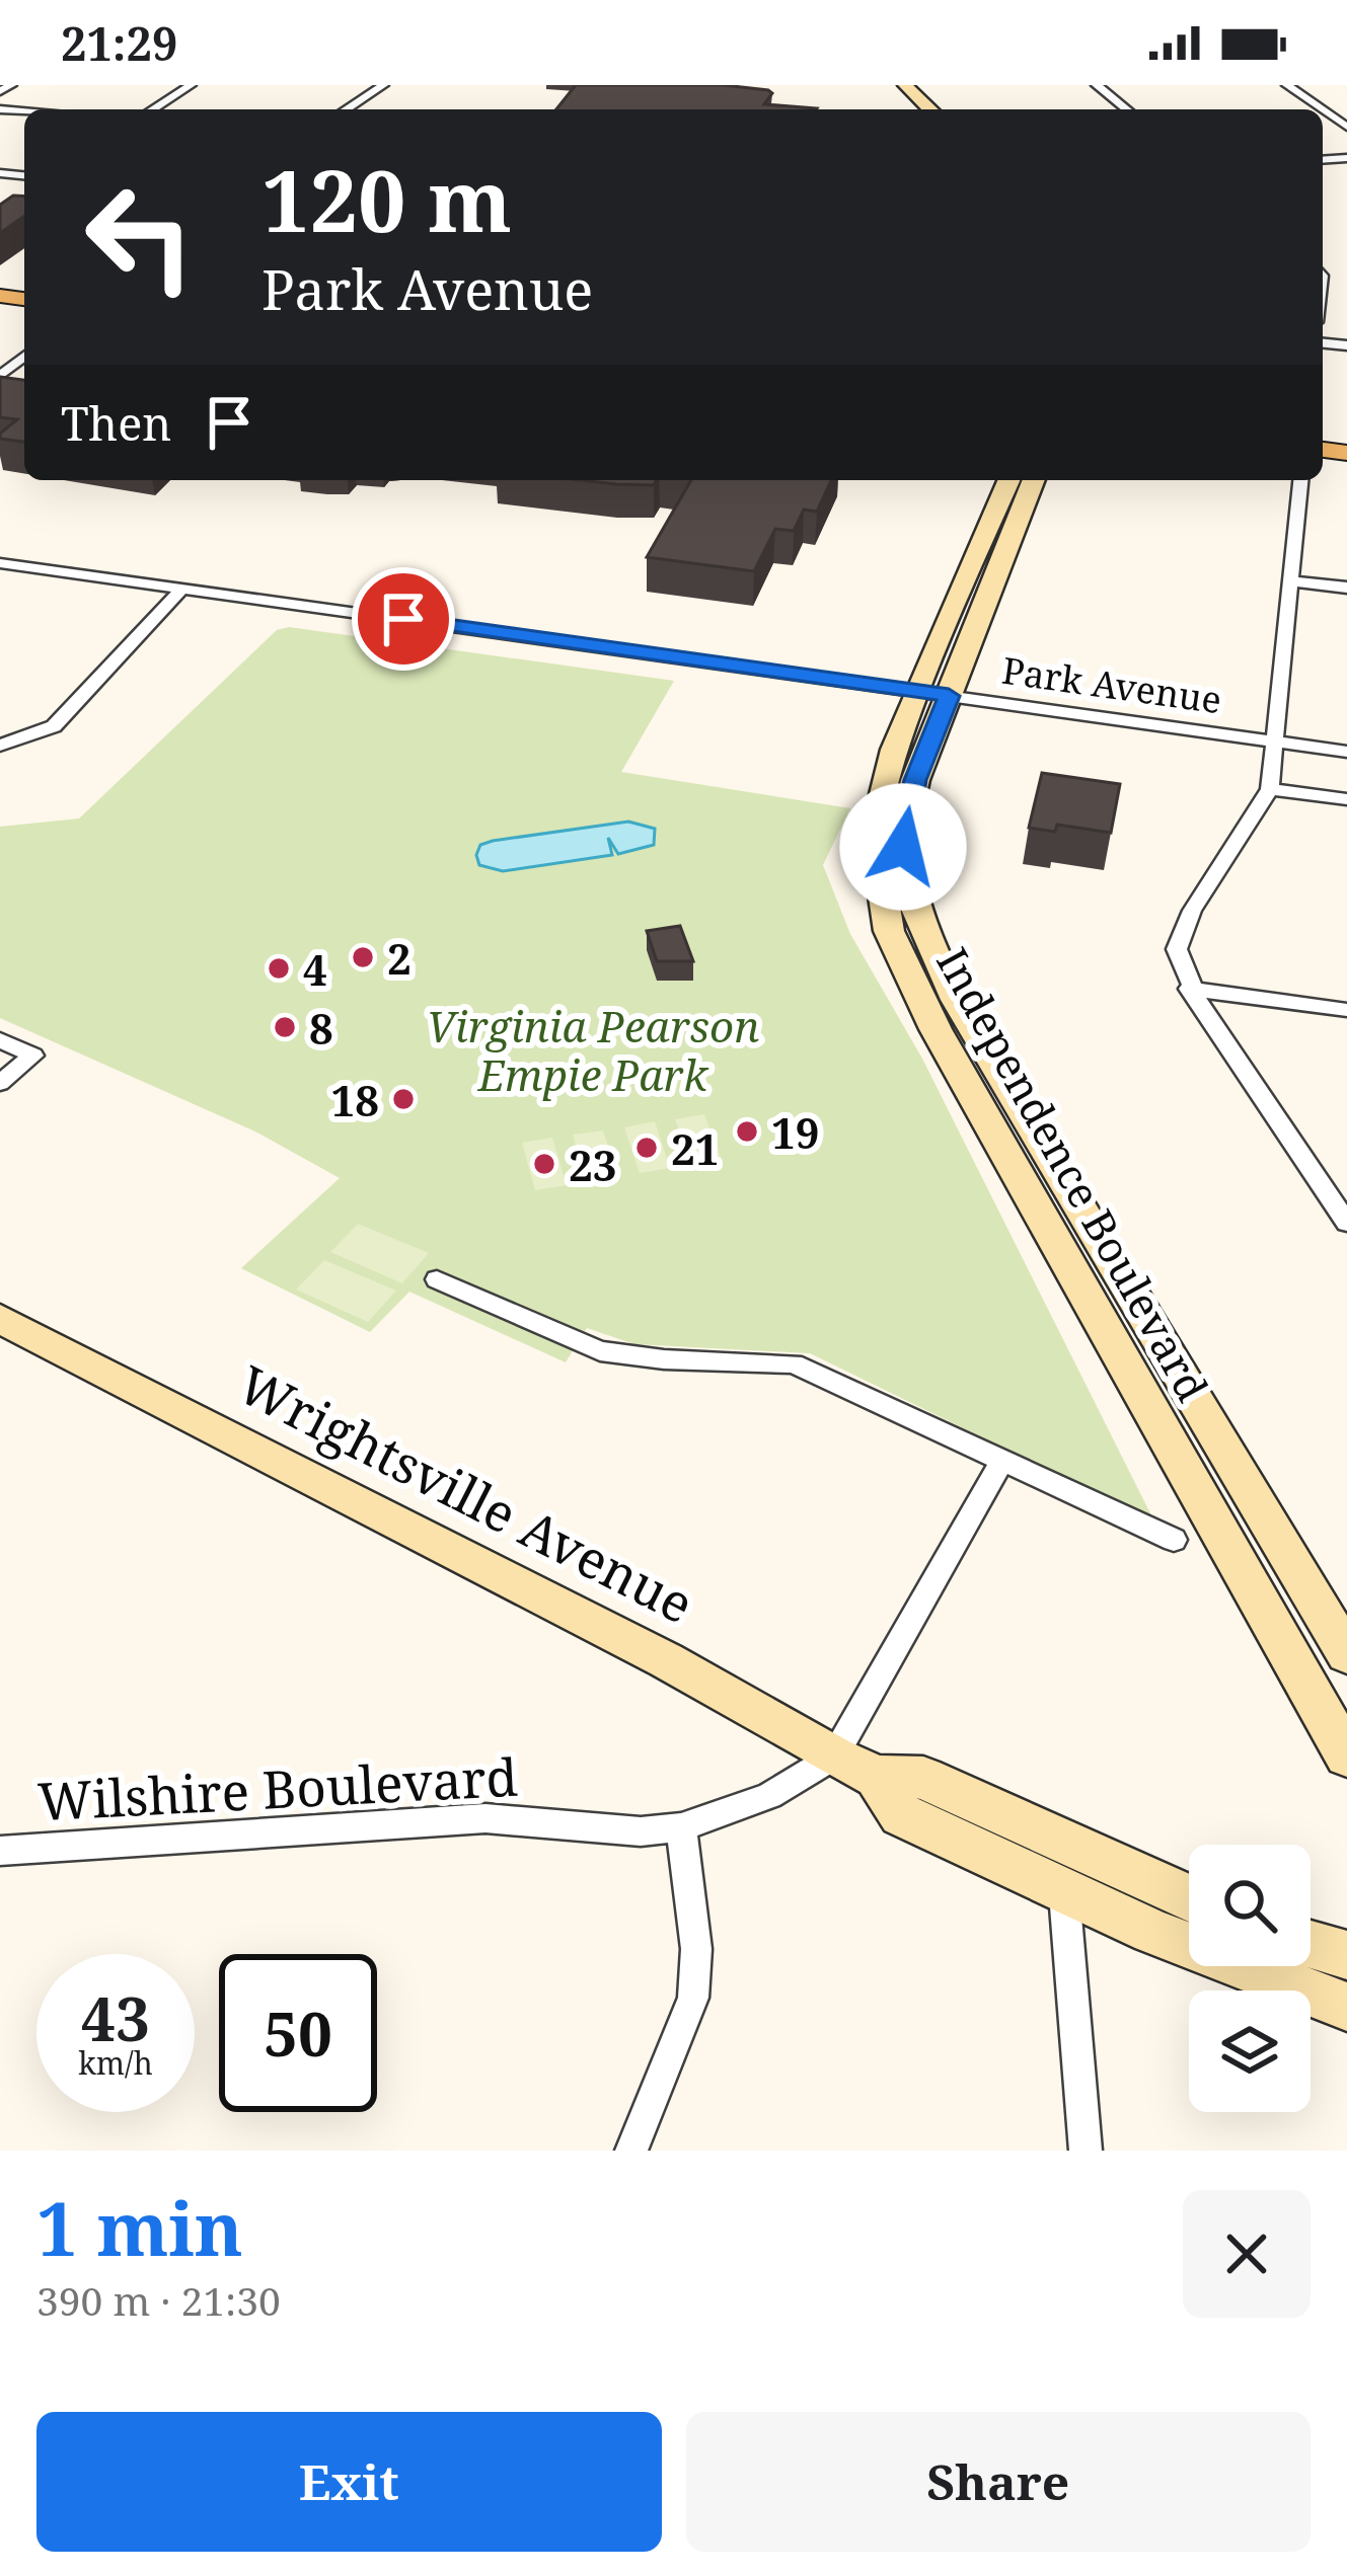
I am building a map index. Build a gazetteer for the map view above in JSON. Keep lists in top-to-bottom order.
{
  "streets": {
    "main road": ["Independence Boulevard", "Wrightsville Avenue"],
    "street": ["Park Avenue", "Wilshire Boulevard"]
  },
  "crossings": [
    ["Park Avenue", "Independence Boulevard"],
    ["Wrightsville Avenue", "Wilshire Boulevard"]
  ],
  "parks": ["Virginia Pearson Empie Park"],
  "places": [
    "2",
    "4",
    "8",
    "18",
    "19",
    "21",
    "23"
  ],
  "page": {
    "status": "21:29",
    "turn": ["120 m", "Park Avenue"],
    "then": "Then",
    "speed": "43 km/h",
    "limit": "50",
    "heading": ["1 min", "390 m · 21:30"],
    "buttons": ["Exit", "Share"]
  }
}
